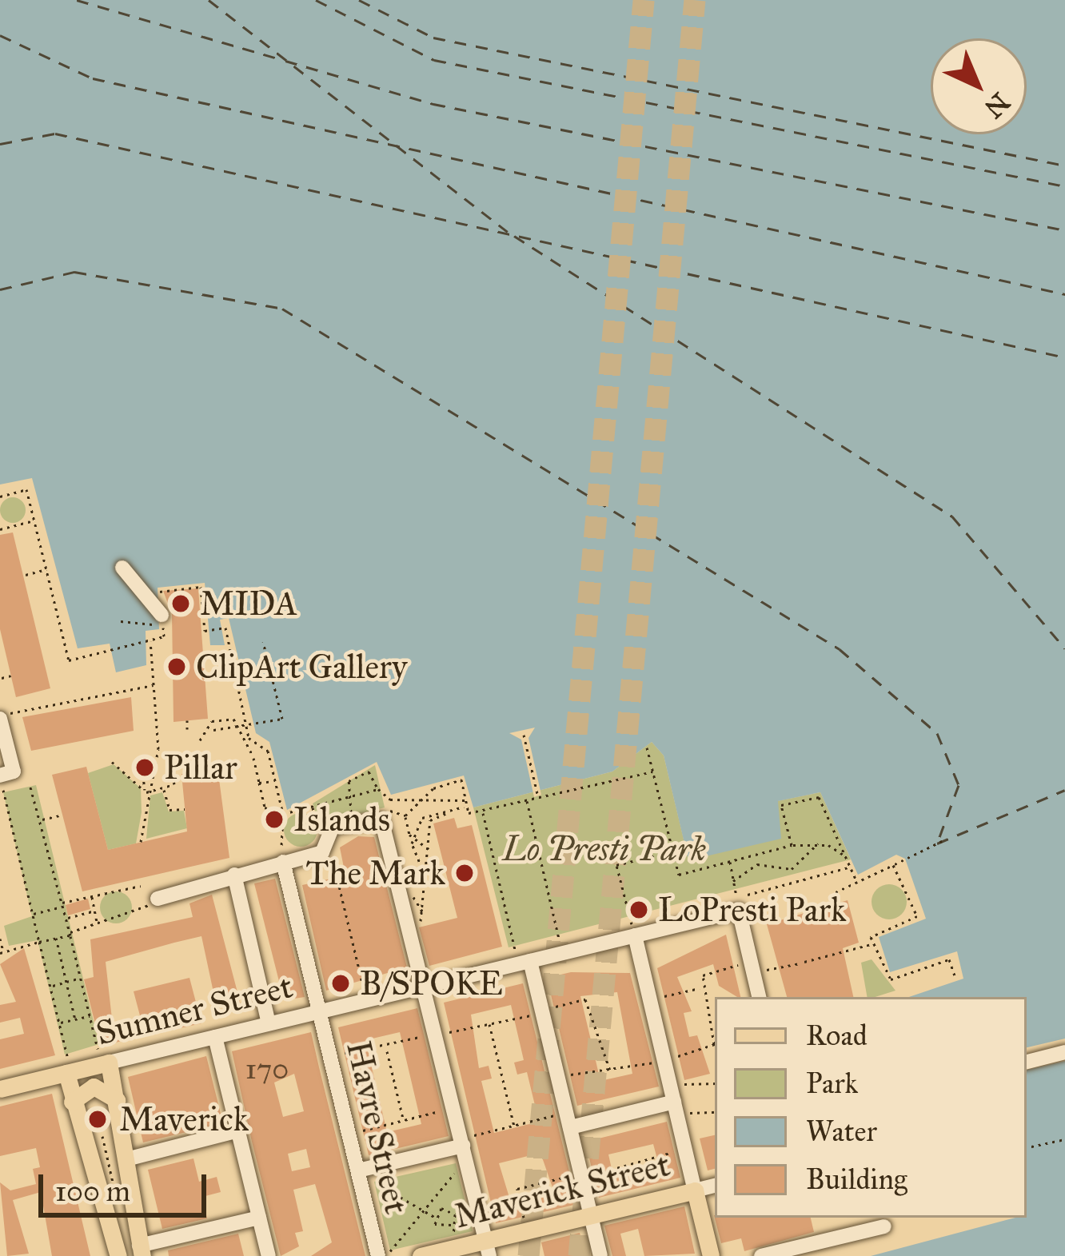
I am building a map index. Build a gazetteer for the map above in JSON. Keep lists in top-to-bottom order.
{
  "streets": {
    "main road": ["Sumner Street", "Maverick Street"],
    "street": ["Havre Street"]
  },
  "crossings": [
    ["Sumner Street", "Havre Street"]
  ],
  "parks": ["Lo Presti Park"],
  "places": [
    "MIDA",
    "ClipArt Gallery",
    "Pillar",
    "Islands",
    "The Mark",
    "LoPresti Park",
    "B/SPOKE",
    "Maverick"
  ],
  "house_numbers": ["170"],
  "legend": [
    "Road",
    "Park",
    "Water",
    "Building"
  ],
  "scale_bar": "100 m",
  "north": "bottom right"
}
